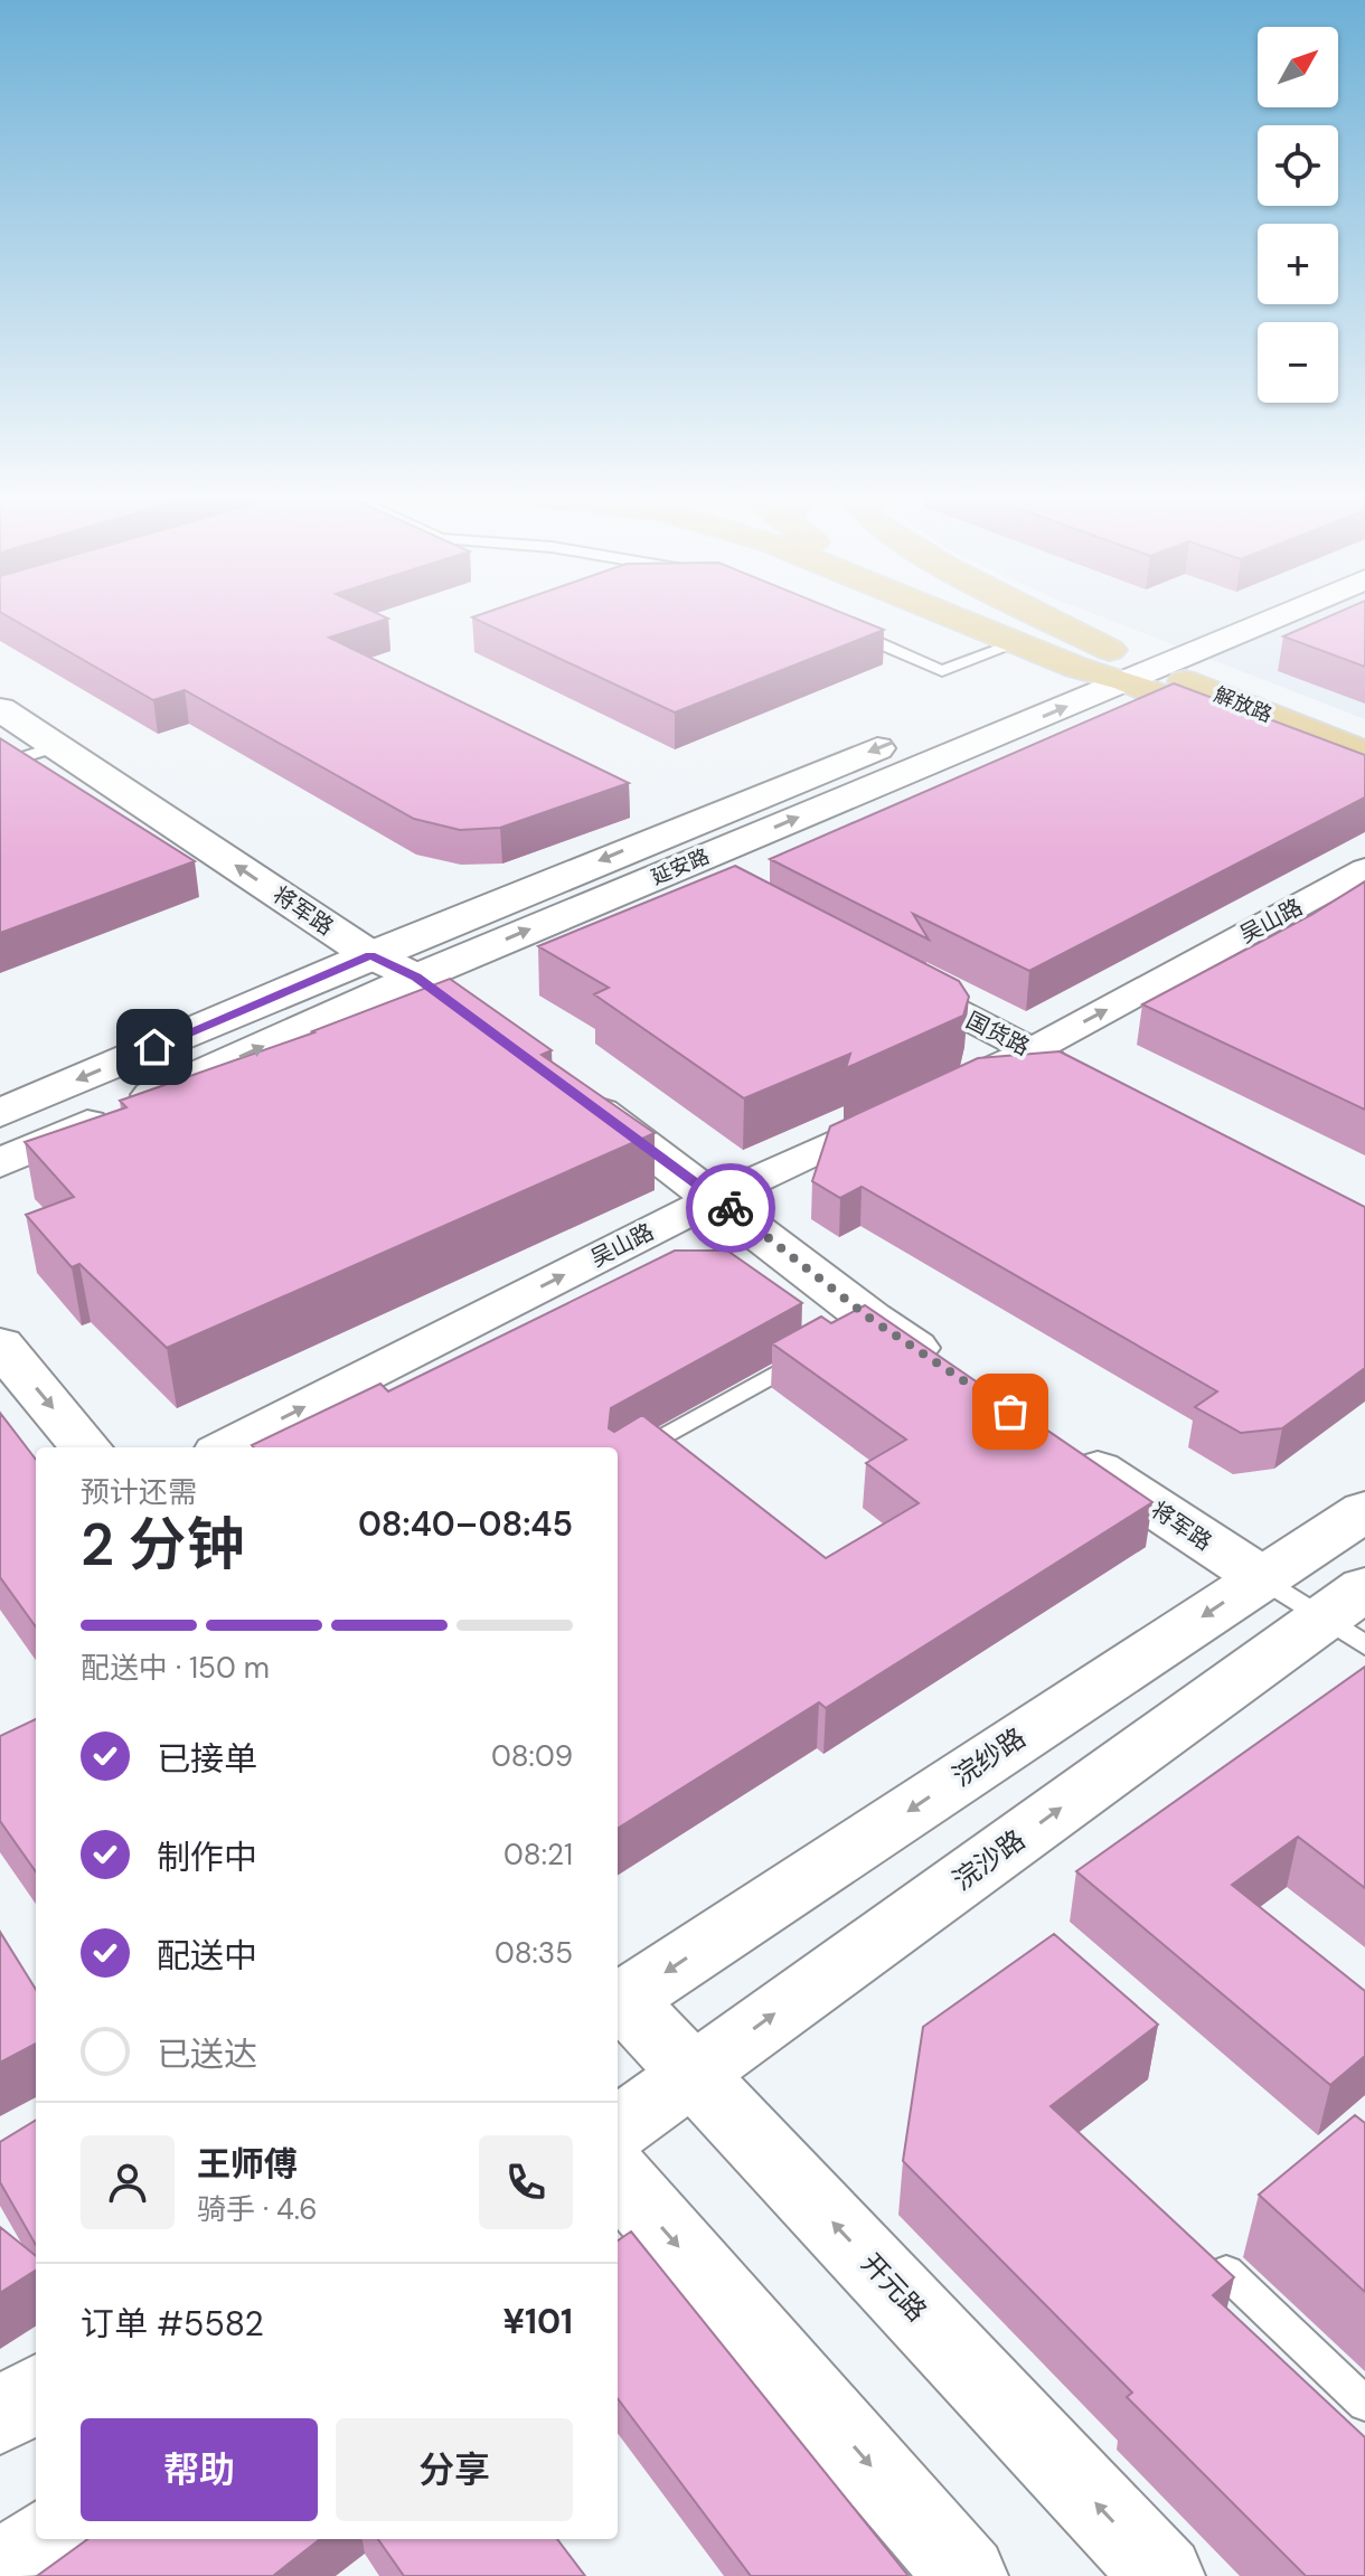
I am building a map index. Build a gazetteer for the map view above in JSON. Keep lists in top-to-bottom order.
{
  "streets": {
    "main road": [
      "解放路",
      "延安路",
      "将军路",
      "浣纱路",
      "浣沙路",
      "开元路"
    ],
    "street": ["吴山路", "国货路"]
  },
  "crossings": [
    ["解放路", "延安路"],
    ["延安路", "将军路"],
    ["将军路", "浣纱路"],
    ["吴山路", "国货路"],
    ["浣纱路", "开元路"],
    ["浣沙路", "开元路"]
  ],
  "one_way": [
    "将军路",
    "吴山路",
    "浣纱路",
    "浣沙路"
  ],
  "north": "top right",
  "page": {
    "map_buttons": ["+", "−"],
    "heading": ["2 分钟", "预计还需", "08:40–08:45"],
    "panel": [
      "王师傅",
      "骑手 · 4.6",
      "订单 #5582",
      "¥101"
    ],
    "bar": "配送中 · 150 m",
    "list": [
      ["已接单", "08:09"],
      ["制作中", "08:21"],
      ["配送中", "08:35"],
      "已送达"
    ],
    "buttons": ["帮助", "分享"]
  }
}
